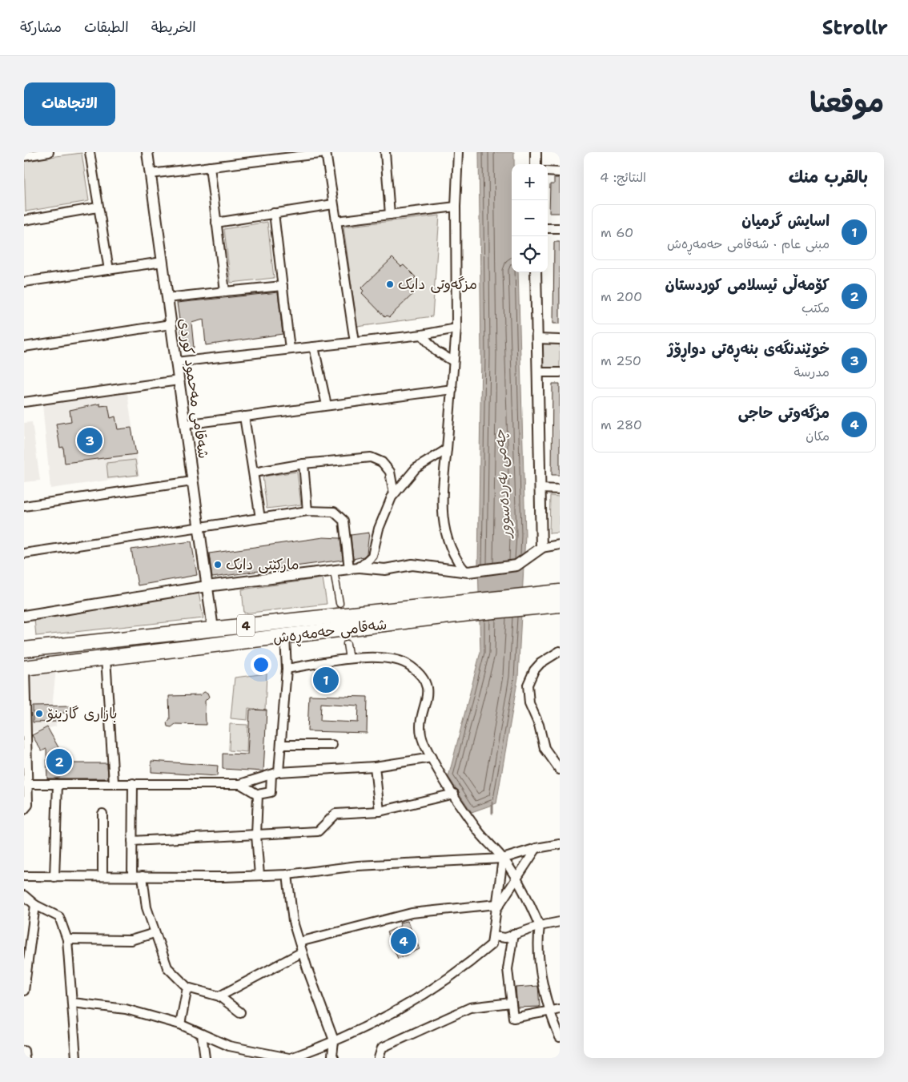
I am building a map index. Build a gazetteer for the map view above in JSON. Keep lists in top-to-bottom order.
{
  "streets": {
    "highway": ["4", "شەقامی حەمەڕەش"],
    "street": ["شەقامی مەحمود کوردی"]
  },
  "crossings": [
    ["شەقامی مەحمود کوردی", "شەقامی حەمەڕەش"]
  ],
  "water": ["چەمی بەردەسوور"],
  "places": ["مزگەوتی دایک", "مارکێتی دایک", "بازاری گازینۆ"],
  "page": {
    "header": "Strollr",
    "nav": ["الخريطة", "الطبقات", "مشاركة"],
    "title": "موقعنا",
    "buttons": "الاتجاهات",
    "heading": ["بالقرب منك", "النتائج: 4"],
    "map_buttons": ["+", "−"],
    "list": [
      {
        "mark": "1",
        "name": "اسايش گرميان",
        "note": "مبنى عام · شەقامی حەمەڕەش",
        "value": "60 m"
      },
      {
        "mark": "2",
        "name": "کۆمەڵی ئیسلامی کوردستان",
        "note": "مكتب",
        "value": "200 m"
      },
      {
        "mark": "3",
        "name": "خوێندنگەی بنەڕەتی دواڕۆژ",
        "note": "مدرسة",
        "value": "250 m"
      },
      {
        "mark": "4",
        "name": "مزگەوتی حاجی",
        "note": "مكان",
        "value": "280 m"
      }
    ],
    "pins": [
      "3",
      "1",
      "2",
      "4"
    ]
  }
}
